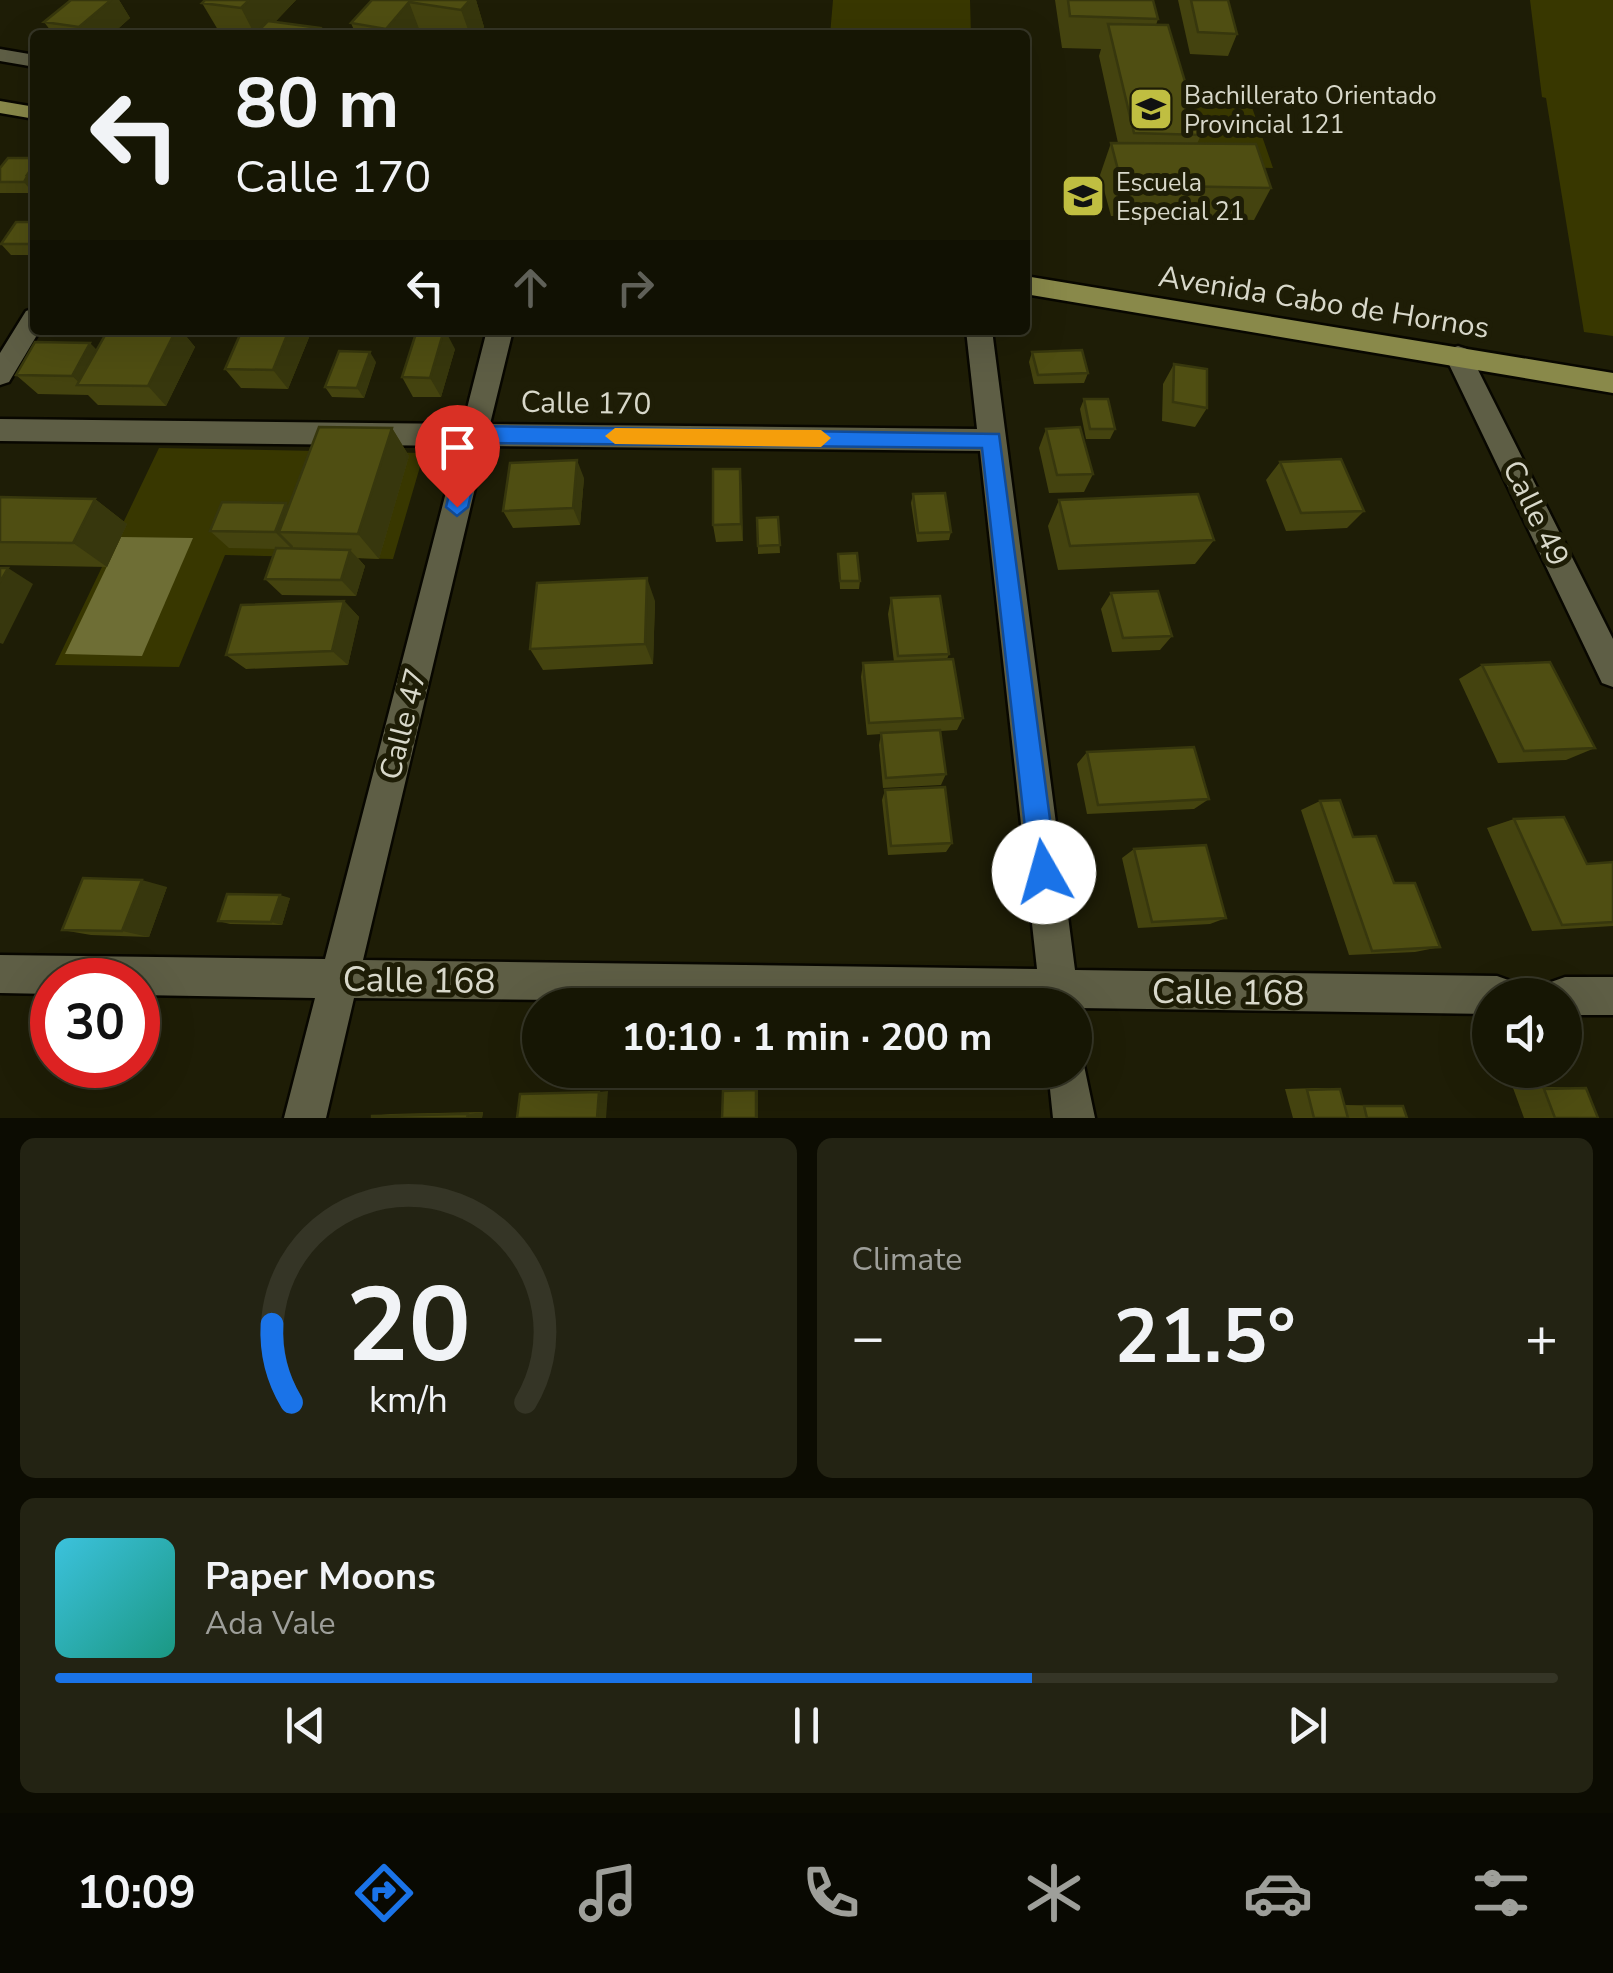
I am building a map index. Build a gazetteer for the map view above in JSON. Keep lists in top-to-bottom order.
{
  "streets": {
    "main road": ["Avenida Cabo de Hornos"],
    "street": [
      "Calle 170",
      "Calle 49",
      "Calle 47",
      "Calle 168"
    ]
  },
  "crossings": [
    ["Avenida Cabo de Hornos", "Calle 49"],
    ["Calle 170", "Calle 47"],
    ["Calle 47", "Calle 168"]
  ],
  "places": {
    "school or university": ["Bachillerato Orientado Provincial 121", "Escuela Especial 21"]
  },
  "page": {
    "turn": ["80 m", "Calle 170"],
    "limit": "30",
    "trip": "10:10 · 1 min · 200 m",
    "tile": "Climate",
    "heat": ["−", "21.5°", "+"],
    "song": ["Paper Moons", "Ada Vale"],
    "tabs": "10:09",
    "gauge": ["20", "km/h"]
  }
}
